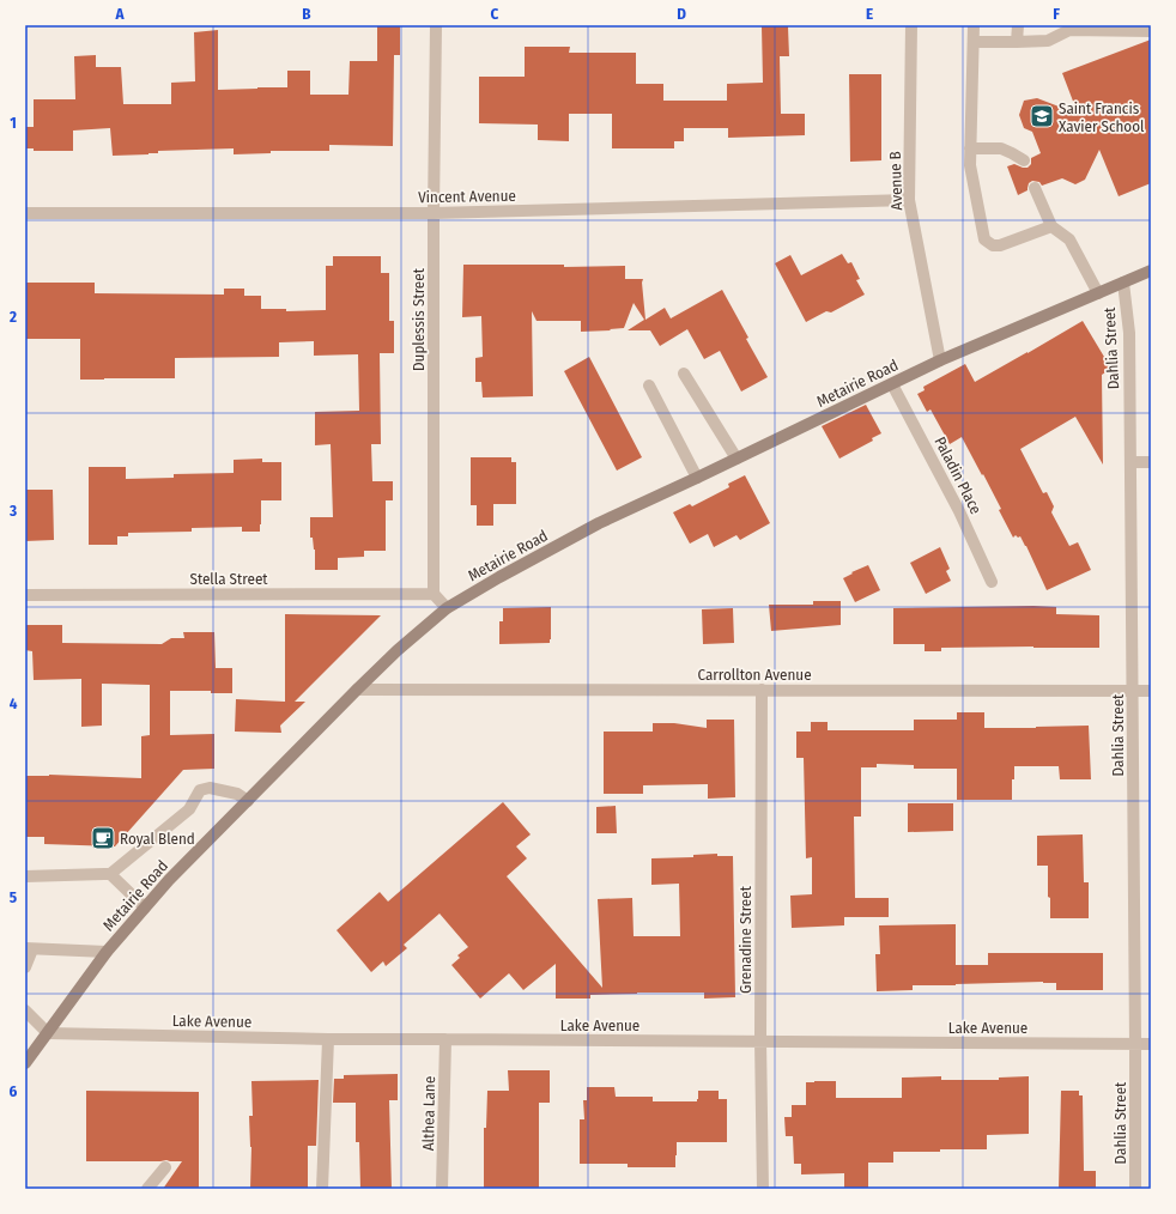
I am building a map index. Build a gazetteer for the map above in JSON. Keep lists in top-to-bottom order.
{
  "streets": {
    "main road": ["Metairie Road"],
    "street": [
      "Avenue B",
      "Vincent Avenue",
      "Duplessis Street",
      "Dahlia Street",
      "Paladin Place",
      "Stella Street",
      "Carrollton Avenue",
      "Grenadine Street",
      "Lake Avenue",
      "Althea Lane"
    ]
  },
  "crossings": [
    ["Avenue B", "Vincent Avenue"],
    ["Avenue B", "Metairie Road"],
    ["Vincent Avenue", "Duplessis Street"],
    ["Duplessis Street", "Stella Street"],
    ["Dahlia Street", "Metairie Road"],
    ["Dahlia Street", "Carrollton Avenue"],
    ["Dahlia Street", "Lake Avenue"],
    ["Metairie Road", "Paladin Place"],
    ["Metairie Road", "Carrollton Avenue"],
    ["Metairie Road", "Lake Avenue"],
    ["Carrollton Avenue", "Grenadine Street"],
    ["Grenadine Street", "Lake Avenue"],
    ["Lake Avenue", "Althea Lane"]
  ],
  "places": {
    "school or university": ["Saint Francis Xavier School"],
    "cafe": ["Royal Blend"]
  },
  "grid": {
    "columns": [
      "A",
      "B",
      "C",
      "D",
      "E",
      "F"
    ],
    "rows": [
      "1",
      "2",
      "3",
      "4",
      "5",
      "6"
    ]
  }
}
